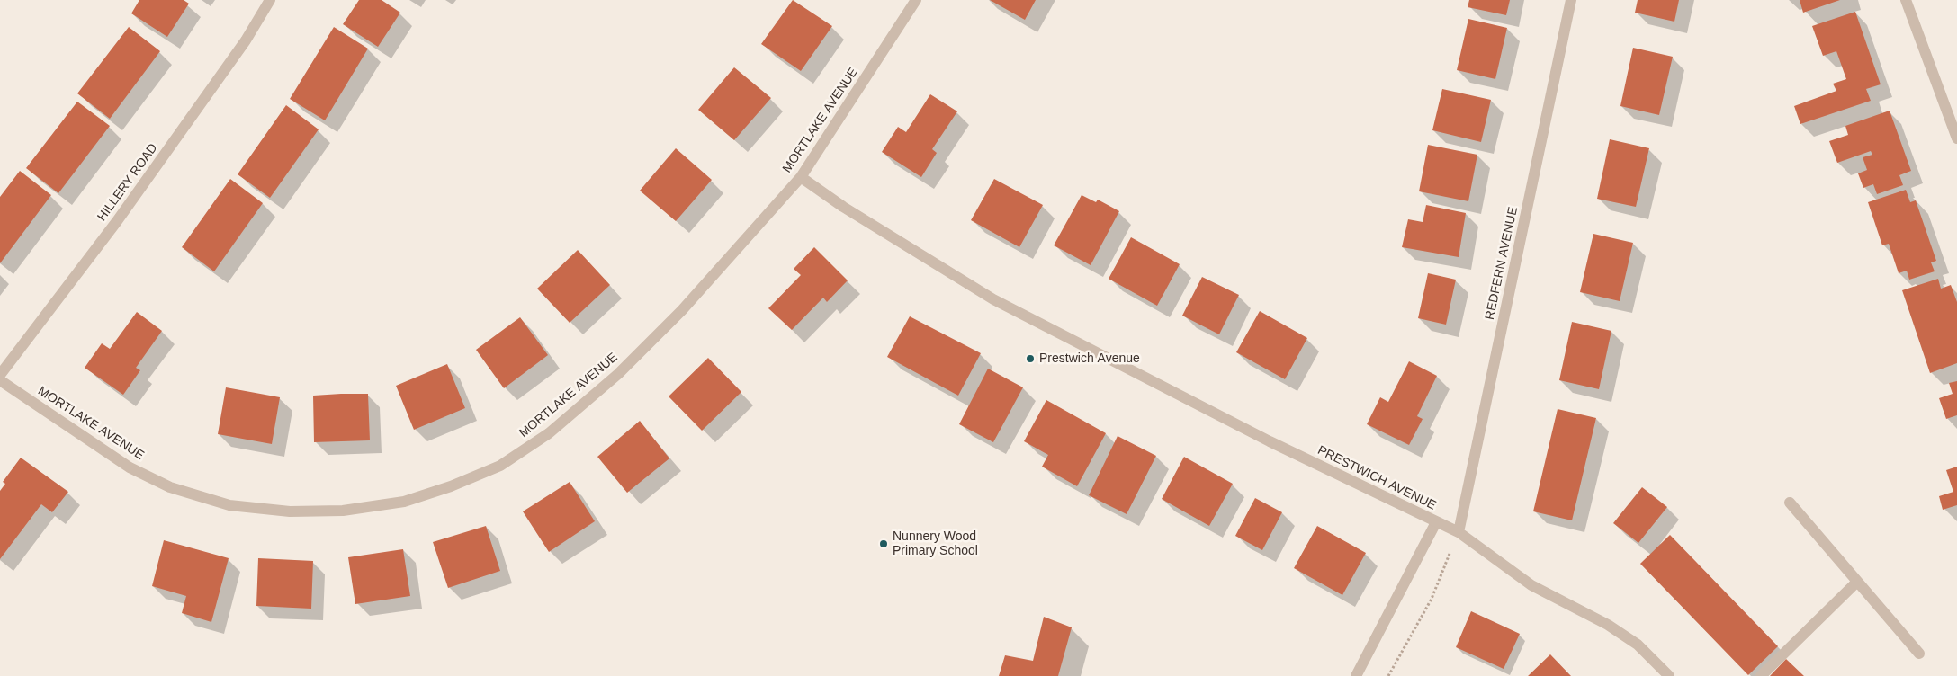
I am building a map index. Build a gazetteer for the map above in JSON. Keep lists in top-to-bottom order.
{
  "streets": {
    "street": [
      "MORTLAKE AVENUE",
      "HILLERY ROAD",
      "REDFERN AVENUE",
      "PRESTWICH AVENUE"
    ]
  },
  "crossings": [
    ["MORTLAKE AVENUE", "PRESTWICH AVENUE"],
    ["REDFERN AVENUE", "PRESTWICH AVENUE"]
  ],
  "places": ["Prestwich Avenue", "Nunnery Wood Primary School"]
}
